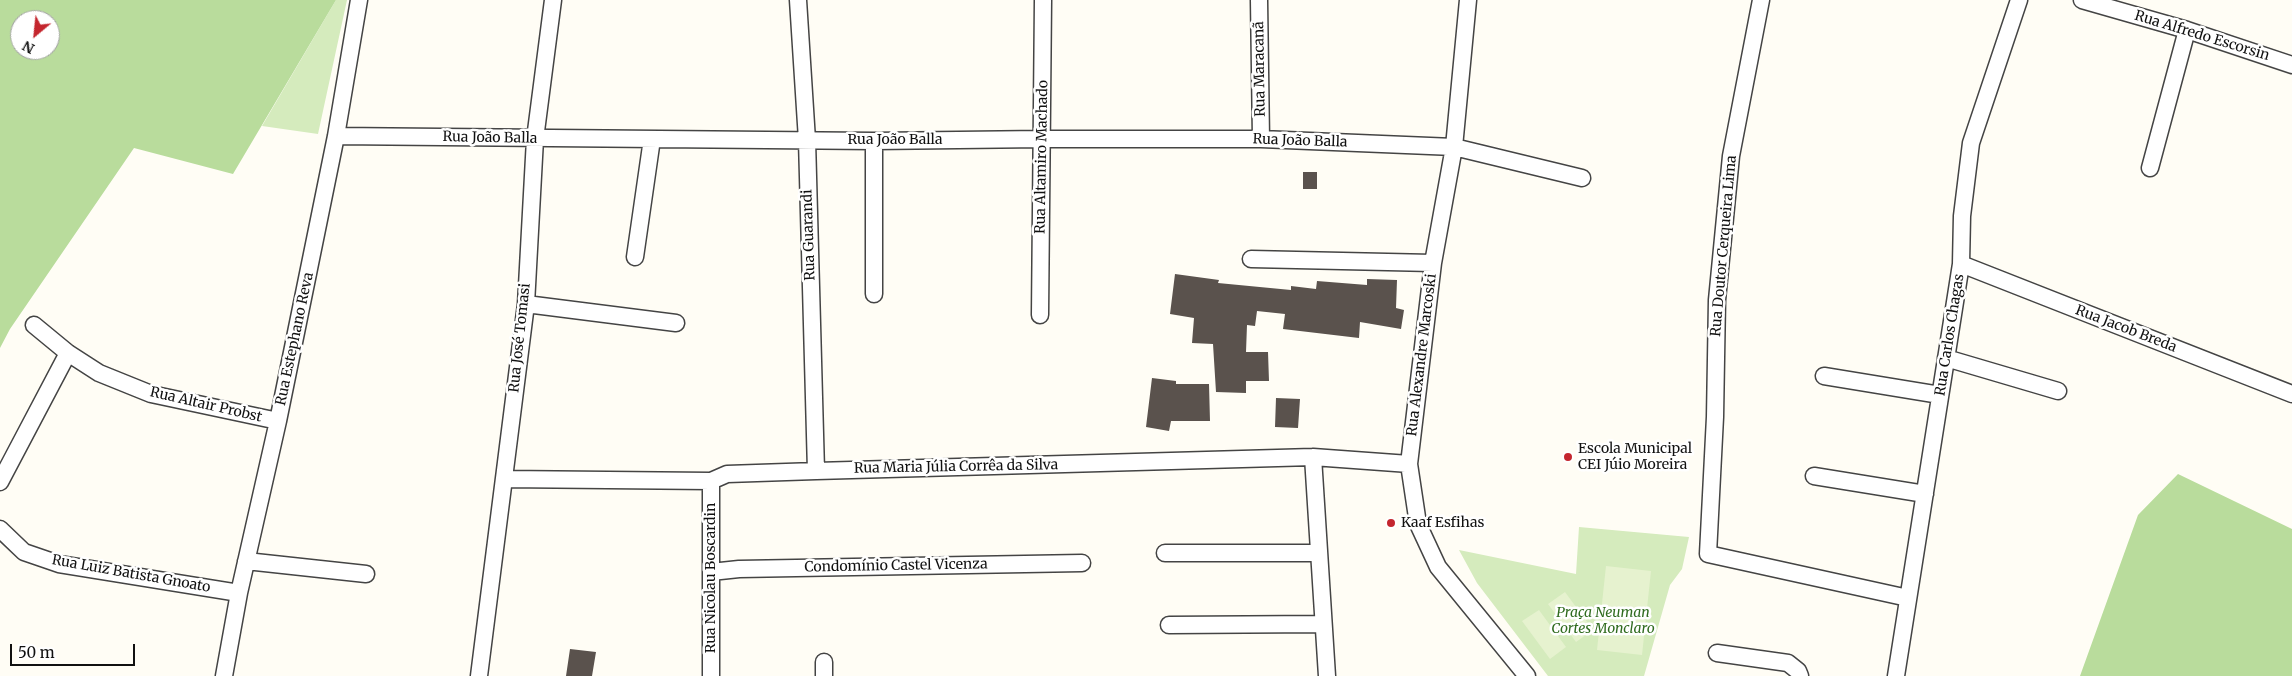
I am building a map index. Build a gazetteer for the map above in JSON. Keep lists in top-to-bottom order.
{
  "streets": {
    "street": [
      "Rua Alfredo Escorsin",
      "Rua Maracanã",
      "Rua João Balla",
      "Rua Altamiro Machado",
      "Rua Guarandi",
      "Rua Doutor Cerqueira Lima",
      "Rua Jacob Breda",
      "Rua Carlos Chagas",
      "Rua José Tomasi",
      "Rua Estephano Reva",
      "Rua Alexandre Marcoski",
      "Rua Altair Probst",
      "Rua Maria Júlia Corrêa da Silva",
      "Condomínio Castel Vicenza",
      "Rua Luiz Batista Gnoato",
      "Rua Nicolau Boscardin"
    ]
  },
  "crossings": [
    ["Rua Maracanã", "Rua João Balla"],
    ["Rua João Balla", "Rua Altamiro Machado"],
    ["Rua João Balla", "Rua Guarandi"],
    ["Rua João Balla", "Rua José Tomasi"],
    ["Rua João Balla", "Rua Estephano Reva"],
    ["Rua João Balla", "Rua Alexandre Marcoski"],
    ["Rua Guarandi", "Rua Maria Júlia Corrêa da Silva"],
    ["Rua Doutor Cerqueira Lima", "Rua Carlos Chagas"],
    ["Rua Jacob Breda", "Rua Carlos Chagas"],
    ["Rua José Tomasi", "Rua Maria Júlia Corrêa da Silva"],
    ["Rua Estephano Reva", "Rua Altair Probst"],
    ["Rua Estephano Reva", "Rua Luiz Batista Gnoato"],
    ["Rua Alexandre Marcoski", "Rua Maria Júlia Corrêa da Silva"],
    ["Rua Maria Júlia Corrêa da Silva", "Rua Nicolau Boscardin"],
    ["Condomínio Castel Vicenza", "Rua Nicolau Boscardin"]
  ],
  "parks": ["Praça Neuman Cortes Monclaro"],
  "places": ["Escola Municipal CEI Júio Moreira", "Kaaf Esfihas"],
  "scale_bar": "50 m",
  "north": "bottom left"
}
